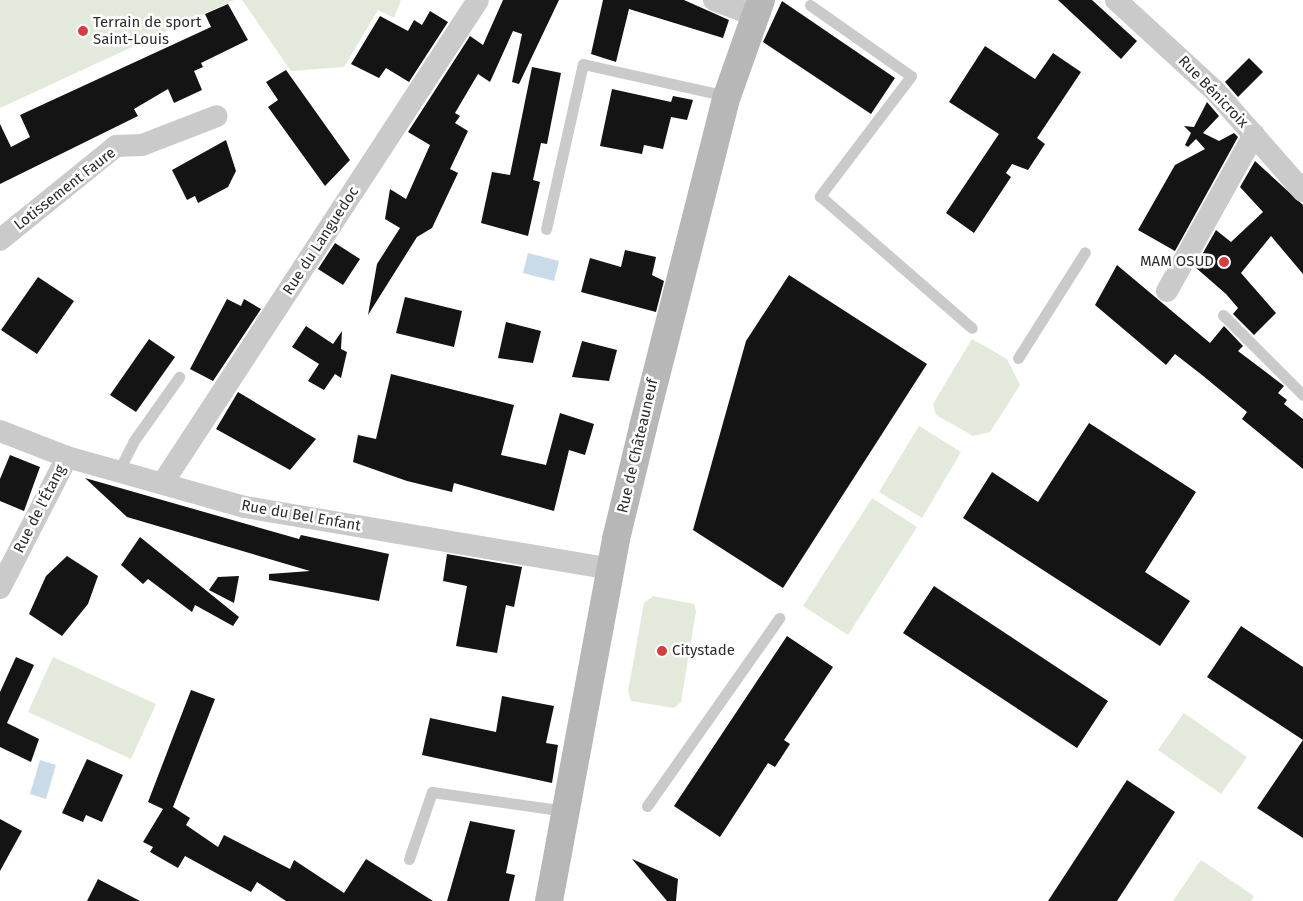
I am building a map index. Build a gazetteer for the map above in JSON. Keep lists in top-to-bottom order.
{
  "streets": {
    "main road": ["Rue de Châteauneuf"],
    "street": [
      "Rue Bénicroix",
      "Lotissement Faure",
      "Rue du Languedoc",
      "Rue de l'Étang",
      "Rue du Bel Enfant"
    ]
  },
  "crossings": [
    ["Rue du Languedoc", "Rue du Bel Enfant"],
    ["Rue de Châteauneuf", "Rue du Bel Enfant"],
    ["Rue de l'Étang", "Rue du Bel Enfant"]
  ],
  "places": ["Terrain de sport Saint-Louis", "MAM OSUD", "Citystade"]
}
